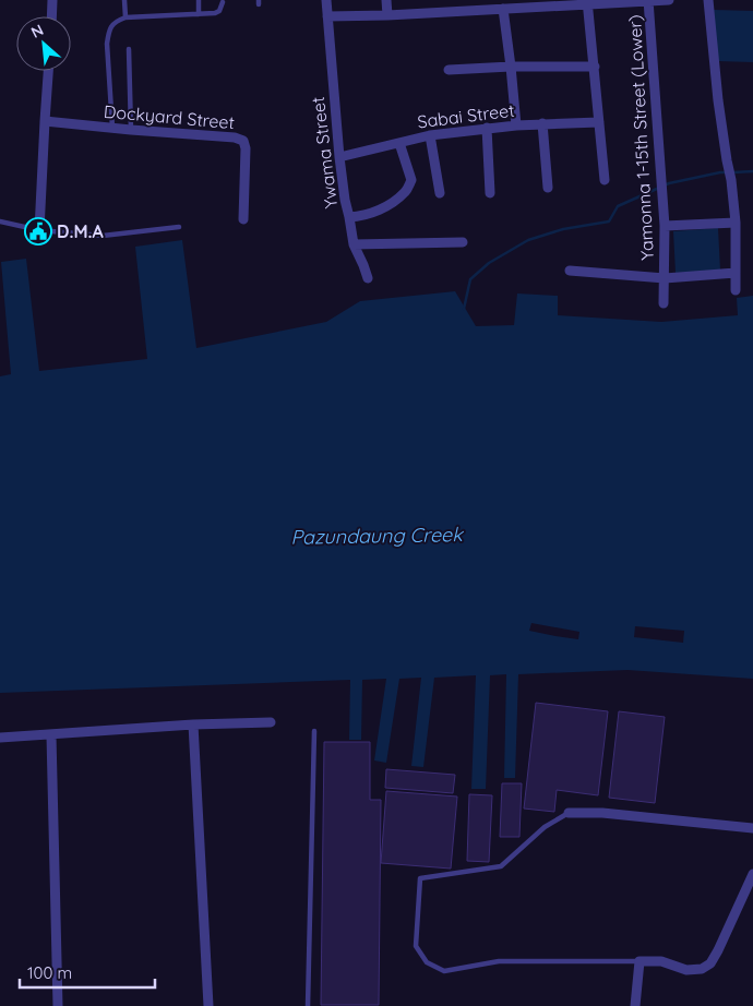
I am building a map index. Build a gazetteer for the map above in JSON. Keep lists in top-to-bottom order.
{
  "streets": {
    "street": [
      "Sabai Street",
      "Dockyard Street",
      "Yamonna 1-15th Street (Lower)",
      "Ywama Street"
    ]
  },
  "crossings": [
    ["Sabai Street", "Ywama Street"]
  ],
  "water": ["Pazundaung Creek"],
  "places": {
    "public building": ["D.M.A"]
  },
  "scale_bar": "100 m",
  "north": "top left"
}
